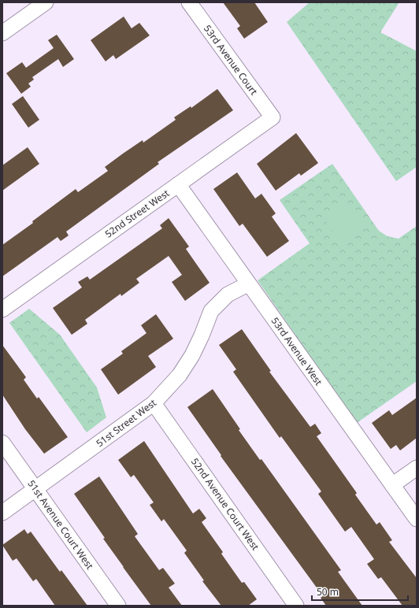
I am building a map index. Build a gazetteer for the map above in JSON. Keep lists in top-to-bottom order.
{
  "streets": {
    "street": [
      "53rd Avenue Court",
      "52nd Street West",
      "53rd Avenue West",
      "51st Street West",
      "52nd Avenue Court West",
      "51st Avenue Court West"
    ]
  },
  "crossings": [
    ["53rd Avenue Court", "52nd Street West"],
    ["52nd Street West", "53rd Avenue West"],
    ["53rd Avenue West", "51st Street West"],
    ["51st Street West", "52nd Avenue Court West"],
    ["51st Street West", "51st Avenue Court West"]
  ],
  "scale_bar": "50 m"
}
